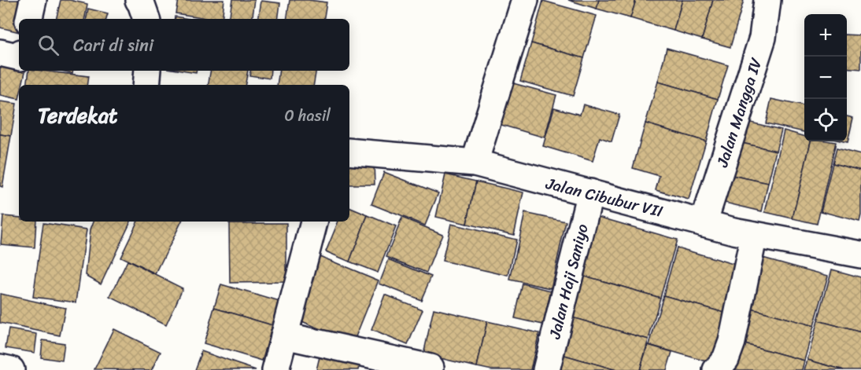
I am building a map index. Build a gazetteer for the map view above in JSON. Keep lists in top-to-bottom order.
{
  "streets": {
    "street": ["Jalan Mangga IV", "Jalan Cibubur VII", "Jalan Haji Saniyo"]
  },
  "crossings": [
    ["Jalan Mangga IV", "Jalan Cibubur VII"],
    ["Jalan Cibubur VII", "Jalan Haji Saniyo"]
  ],
  "page": {
    "map_buttons": ["+", "−"],
    "search": "Cari di sini",
    "heading": ["Terdekat", "0 hasil"]
  }
}
